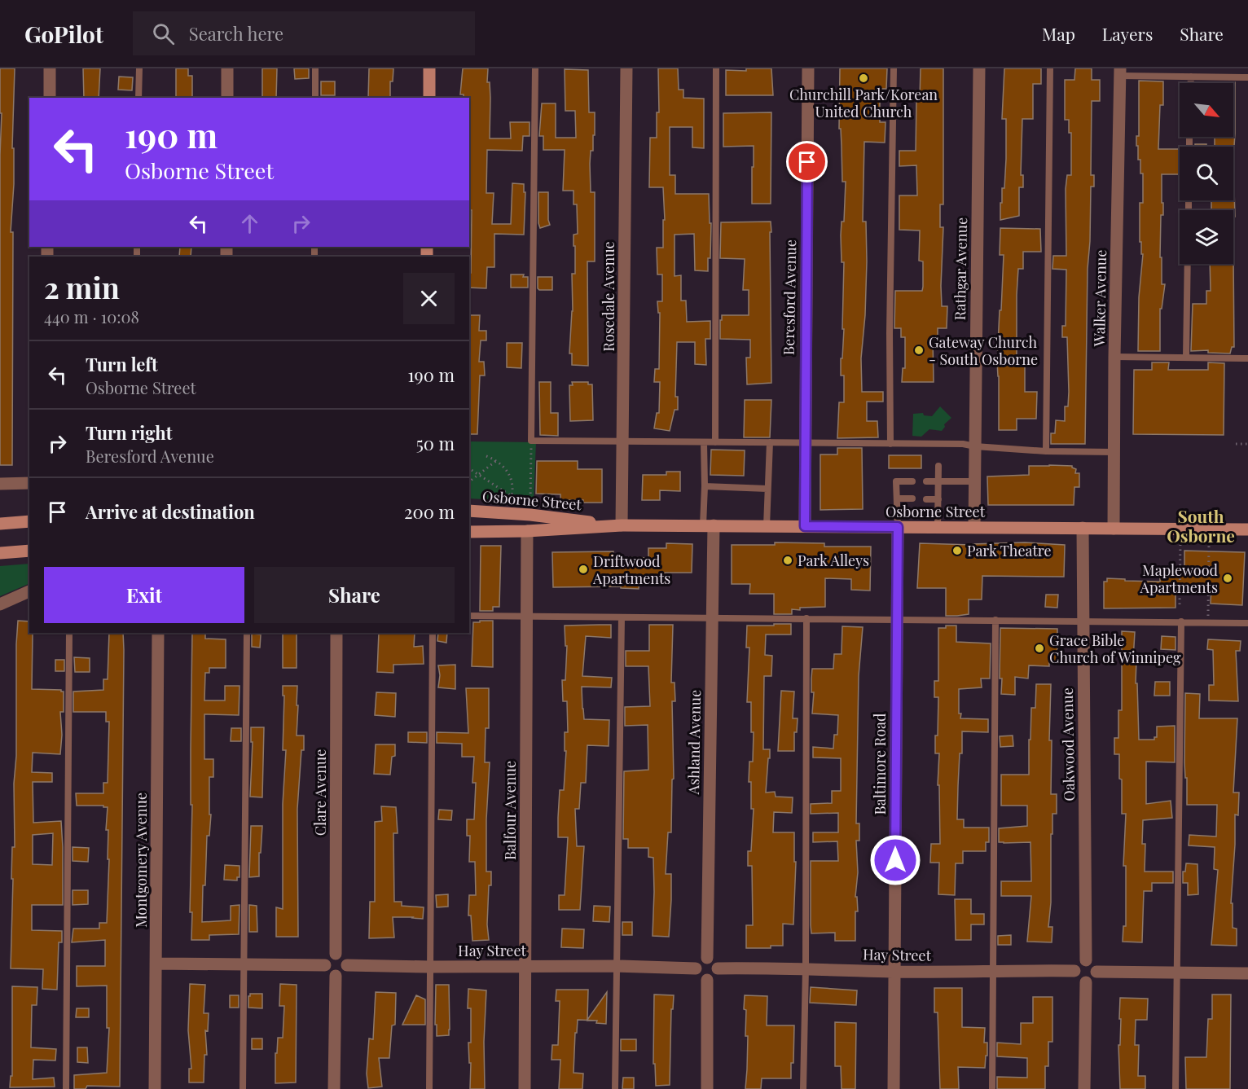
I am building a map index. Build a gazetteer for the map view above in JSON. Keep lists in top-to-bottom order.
{
  "streets": {
    "main road": ["Osborne Street"],
    "street": [
      "Rathgar Avenue",
      "Rosedale Avenue",
      "Beresford Avenue",
      "Walker Avenue",
      "Ashland Avenue",
      "Oakwood Avenue",
      "Baltimore Road",
      "Clare Avenue",
      "Balfour Avenue",
      "Montgomery Avenue",
      "Hay Street"
    ]
  },
  "crossings": [
    ["Rathgar Avenue", "Osborne Street"],
    ["Rosedale Avenue", "Osborne Street"],
    ["Beresford Avenue", "Osborne Street"],
    ["Walker Avenue", "Osborne Street"],
    ["Osborne Street", "Ashland Avenue"],
    ["Osborne Street", "Oakwood Avenue"],
    ["Osborne Street", "Baltimore Road"],
    ["Osborne Street", "Balfour Avenue"],
    ["Ashland Avenue", "Hay Street"],
    ["Oakwood Avenue", "Hay Street"],
    ["Baltimore Road", "Hay Street"],
    ["Clare Avenue", "Hay Street"],
    ["Balfour Avenue", "Hay Street"]
  ],
  "districts": ["South Osborne"],
  "places": [
    "Churchill Park/Korean United Church",
    "Gateway Church - South Osborne",
    "Park Theatre",
    "Park Alleys",
    "Driftwood Apartments",
    "Maplewood Apartments",
    "Grace Bible Church of Winnipeg"
  ],
  "north": "bottom right",
  "page": {
    "header": "GoPilot",
    "search": "Search here",
    "nav": ["Map", "Layers", "Share"],
    "turn": ["190 m", "Osborne Street"],
    "heading": ["2 min", "440 m · 10:08"],
    "list": [
      {
        "name": "Turn left",
        "note": "Osborne Street",
        "value": "190 m"
      },
      {
        "name": "Turn right",
        "note": "Beresford Avenue",
        "value": "50 m"
      },
      {
        "name": "Arrive at destination",
        "value": "200 m"
      }
    ],
    "buttons": ["Exit", "Share"]
  }
}
